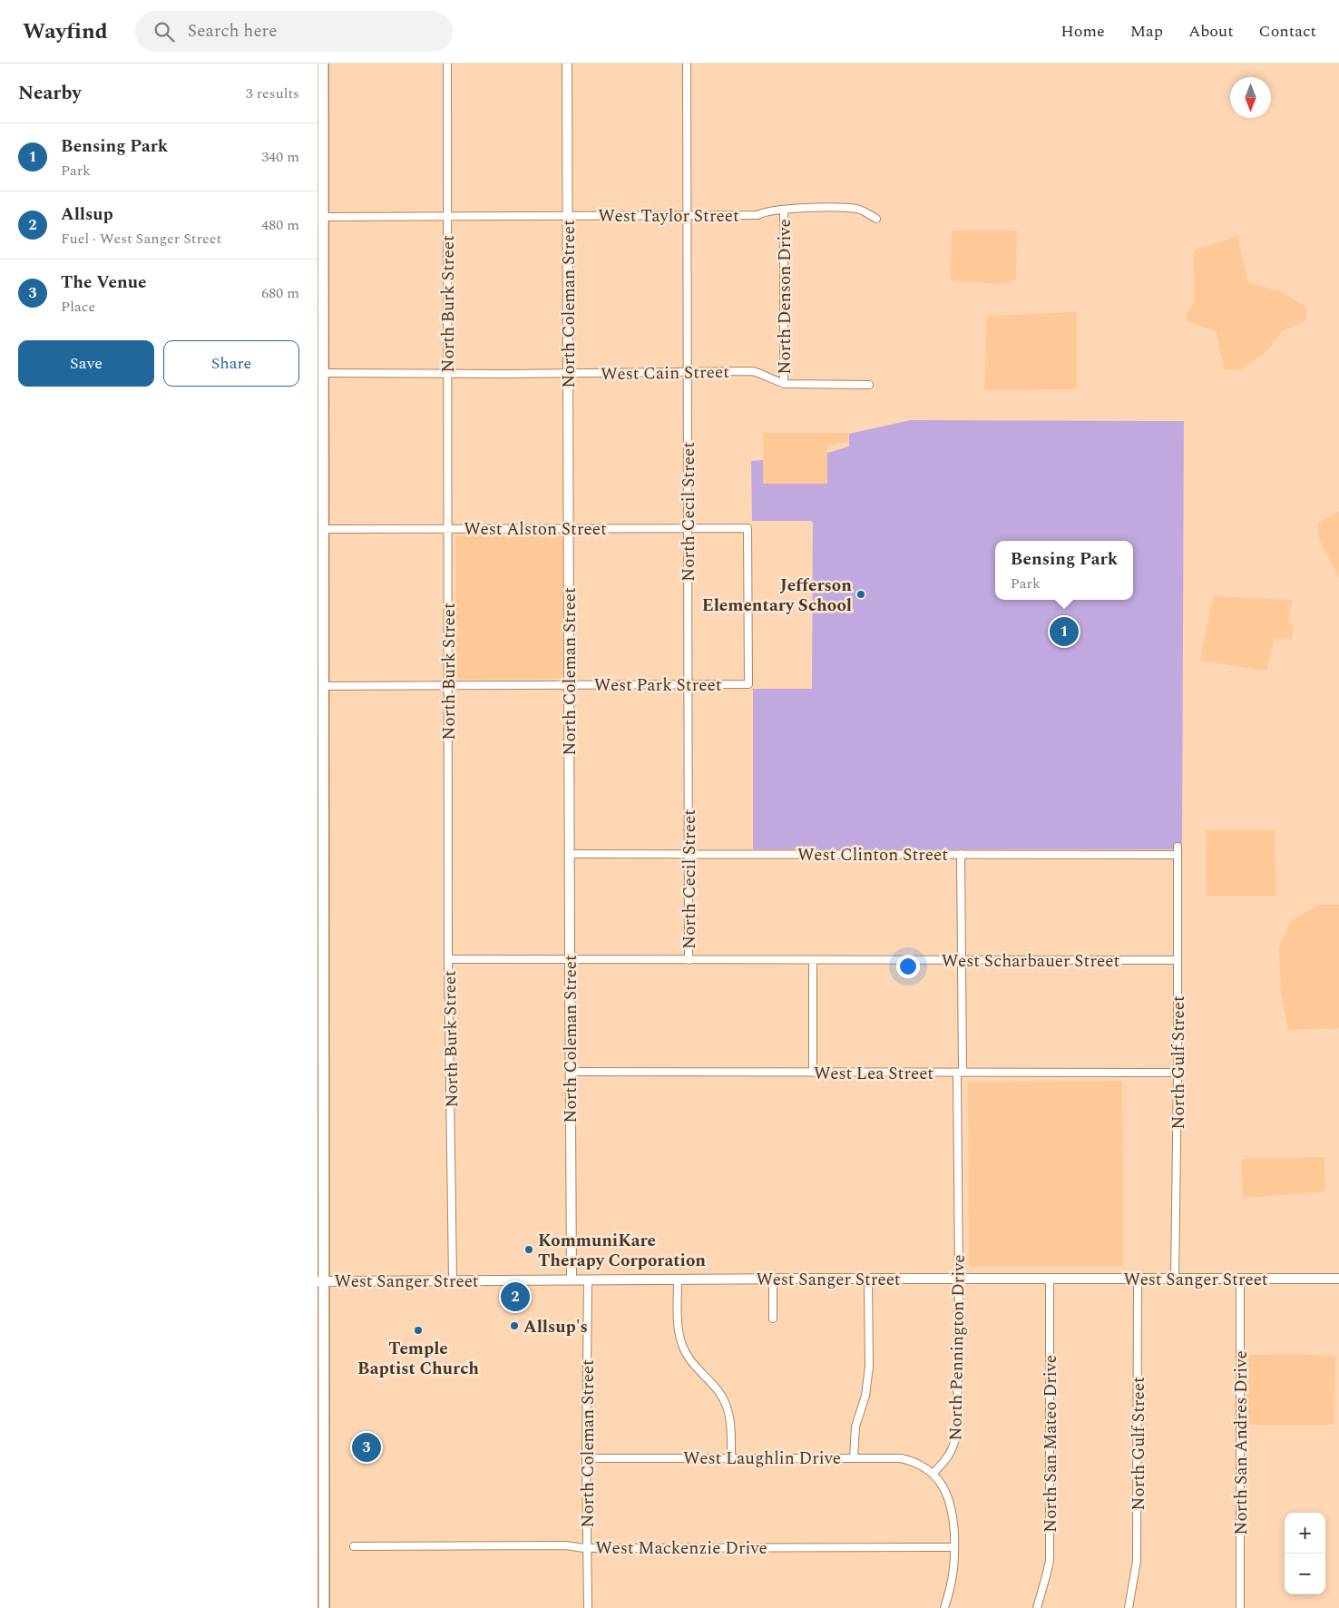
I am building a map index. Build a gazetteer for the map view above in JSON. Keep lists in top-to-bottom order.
{
  "streets": {
    "street": [
      "West Taylor Street",
      "North Denson Drive",
      "North Burk Street",
      "North Coleman Street",
      "West Cain Street",
      "North Cecil Street",
      "West Alston Street",
      "West Park Street",
      "West Clinton Street",
      "West Scharbauer Street",
      "North Gulf Street",
      "West Lea Street",
      "West Sanger Street",
      "North Pennington Drive",
      "North San Andres Drive",
      "North San Mateo Drive",
      "West Laughlin Drive",
      "West Mackenzie Drive"
    ]
  },
  "crossings": [
    ["West Taylor Street", "North Denson Drive"],
    ["West Taylor Street", "North Burk Street"],
    ["West Taylor Street", "North Coleman Street"],
    ["West Taylor Street", "North Cecil Street"],
    ["North Denson Drive", "West Cain Street"],
    ["North Burk Street", "West Cain Street"],
    ["North Burk Street", "West Alston Street"],
    ["North Burk Street", "West Park Street"],
    ["North Burk Street", "West Scharbauer Street"],
    ["North Burk Street", "West Sanger Street"],
    ["North Coleman Street", "West Cain Street"],
    ["North Coleman Street", "West Alston Street"],
    ["North Coleman Street", "West Park Street"],
    ["North Coleman Street", "West Clinton Street"],
    ["North Coleman Street", "West Scharbauer Street"],
    ["North Coleman Street", "West Lea Street"],
    ["North Coleman Street", "West Sanger Street"],
    ["North Coleman Street", "West Laughlin Drive"],
    ["North Coleman Street", "West Mackenzie Drive"],
    ["West Cain Street", "North Cecil Street"],
    ["North Cecil Street", "West Alston Street"],
    ["North Cecil Street", "West Park Street"],
    ["North Cecil Street", "West Clinton Street"],
    ["North Cecil Street", "West Scharbauer Street"],
    ["West Alston Street", "West Park Street"],
    ["West Clinton Street", "North Gulf Street"],
    ["West Clinton Street", "North Pennington Drive"],
    ["West Scharbauer Street", "North Gulf Street"],
    ["West Scharbauer Street", "North Pennington Drive"],
    ["North Gulf Street", "West Lea Street"],
    ["North Gulf Street", "West Sanger Street"],
    ["West Lea Street", "North Pennington Drive"],
    ["West Sanger Street", "North Pennington Drive"],
    ["West Sanger Street", "North San Andres Drive"],
    ["West Sanger Street", "North San Mateo Drive"],
    ["North Pennington Drive", "West Laughlin Drive"]
  ],
  "places": [
    "Jefferson Elementary School",
    "KommuniKare Therapy Corporation",
    "Allsup's",
    "Temple Baptist Church"
  ],
  "north": "bottom",
  "page": {
    "header": "Wayfind",
    "search": "Search here",
    "nav": [
      "Home",
      "Map",
      "About",
      "Contact"
    ],
    "heading": ["Nearby", "3 results"],
    "list": [
      {
        "mark": "1",
        "name": "Bensing Park",
        "note": "Park",
        "value": "340 m"
      },
      {
        "mark": "2",
        "name": "Allsup",
        "note": "Fuel · West Sanger Street",
        "value": "480 m"
      },
      {
        "mark": "3",
        "name": "The Venue",
        "note": "Place",
        "value": "680 m"
      }
    ],
    "buttons": ["Save", "Share"],
    "popup": ["Bensing Park", "Park"],
    "pins": ["1", "2", "3"],
    "map_buttons": ["+", "−"]
  }
}
